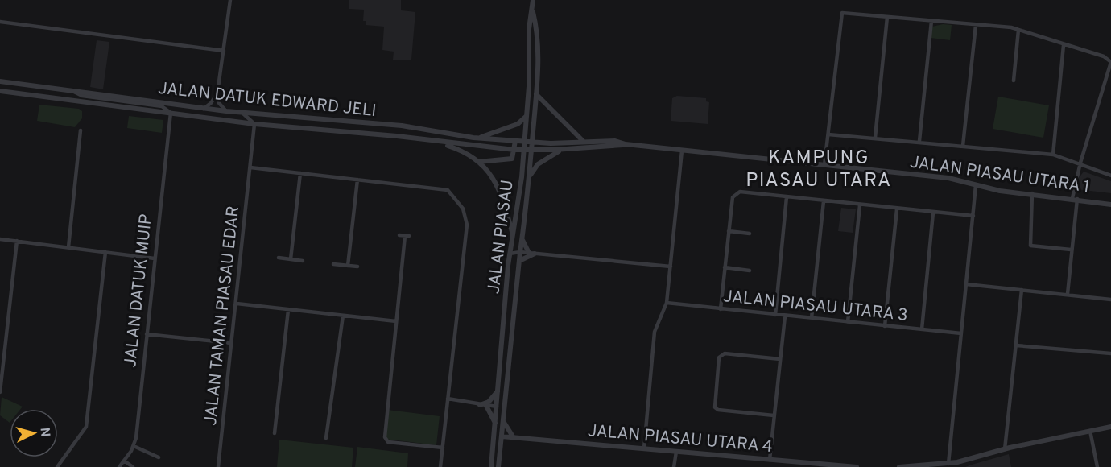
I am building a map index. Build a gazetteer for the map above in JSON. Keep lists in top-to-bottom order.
{
  "streets": {
    "street": [
      "JALAN DATUK EDWARD JELI",
      "JALAN PIASAU UTARA 1",
      "JALAN PIASAU",
      "JALAN DATUK MUIP",
      "JALAN PIASAU UTARA 3",
      "JALAN TAMAN PIASAU EDAR",
      "JALAN PIASAU UTARA 4"
    ]
  },
  "crossings": [
    ["JALAN DATUK EDWARD JELI", "JALAN PIASAU UTARA 1"],
    ["JALAN DATUK EDWARD JELI", "JALAN PIASAU"],
    ["JALAN DATUK EDWARD JELI", "JALAN DATUK MUIP"],
    ["JALAN DATUK EDWARD JELI", "JALAN TAMAN PIASAU EDAR"],
    ["JALAN PIASAU UTARA 1", "JALAN PIASAU"],
    ["JALAN PIASAU", "JALAN PIASAU UTARA 4"]
  ],
  "districts": ["KAMPUNG PIASAU UTARA"],
  "north": "right"
}
